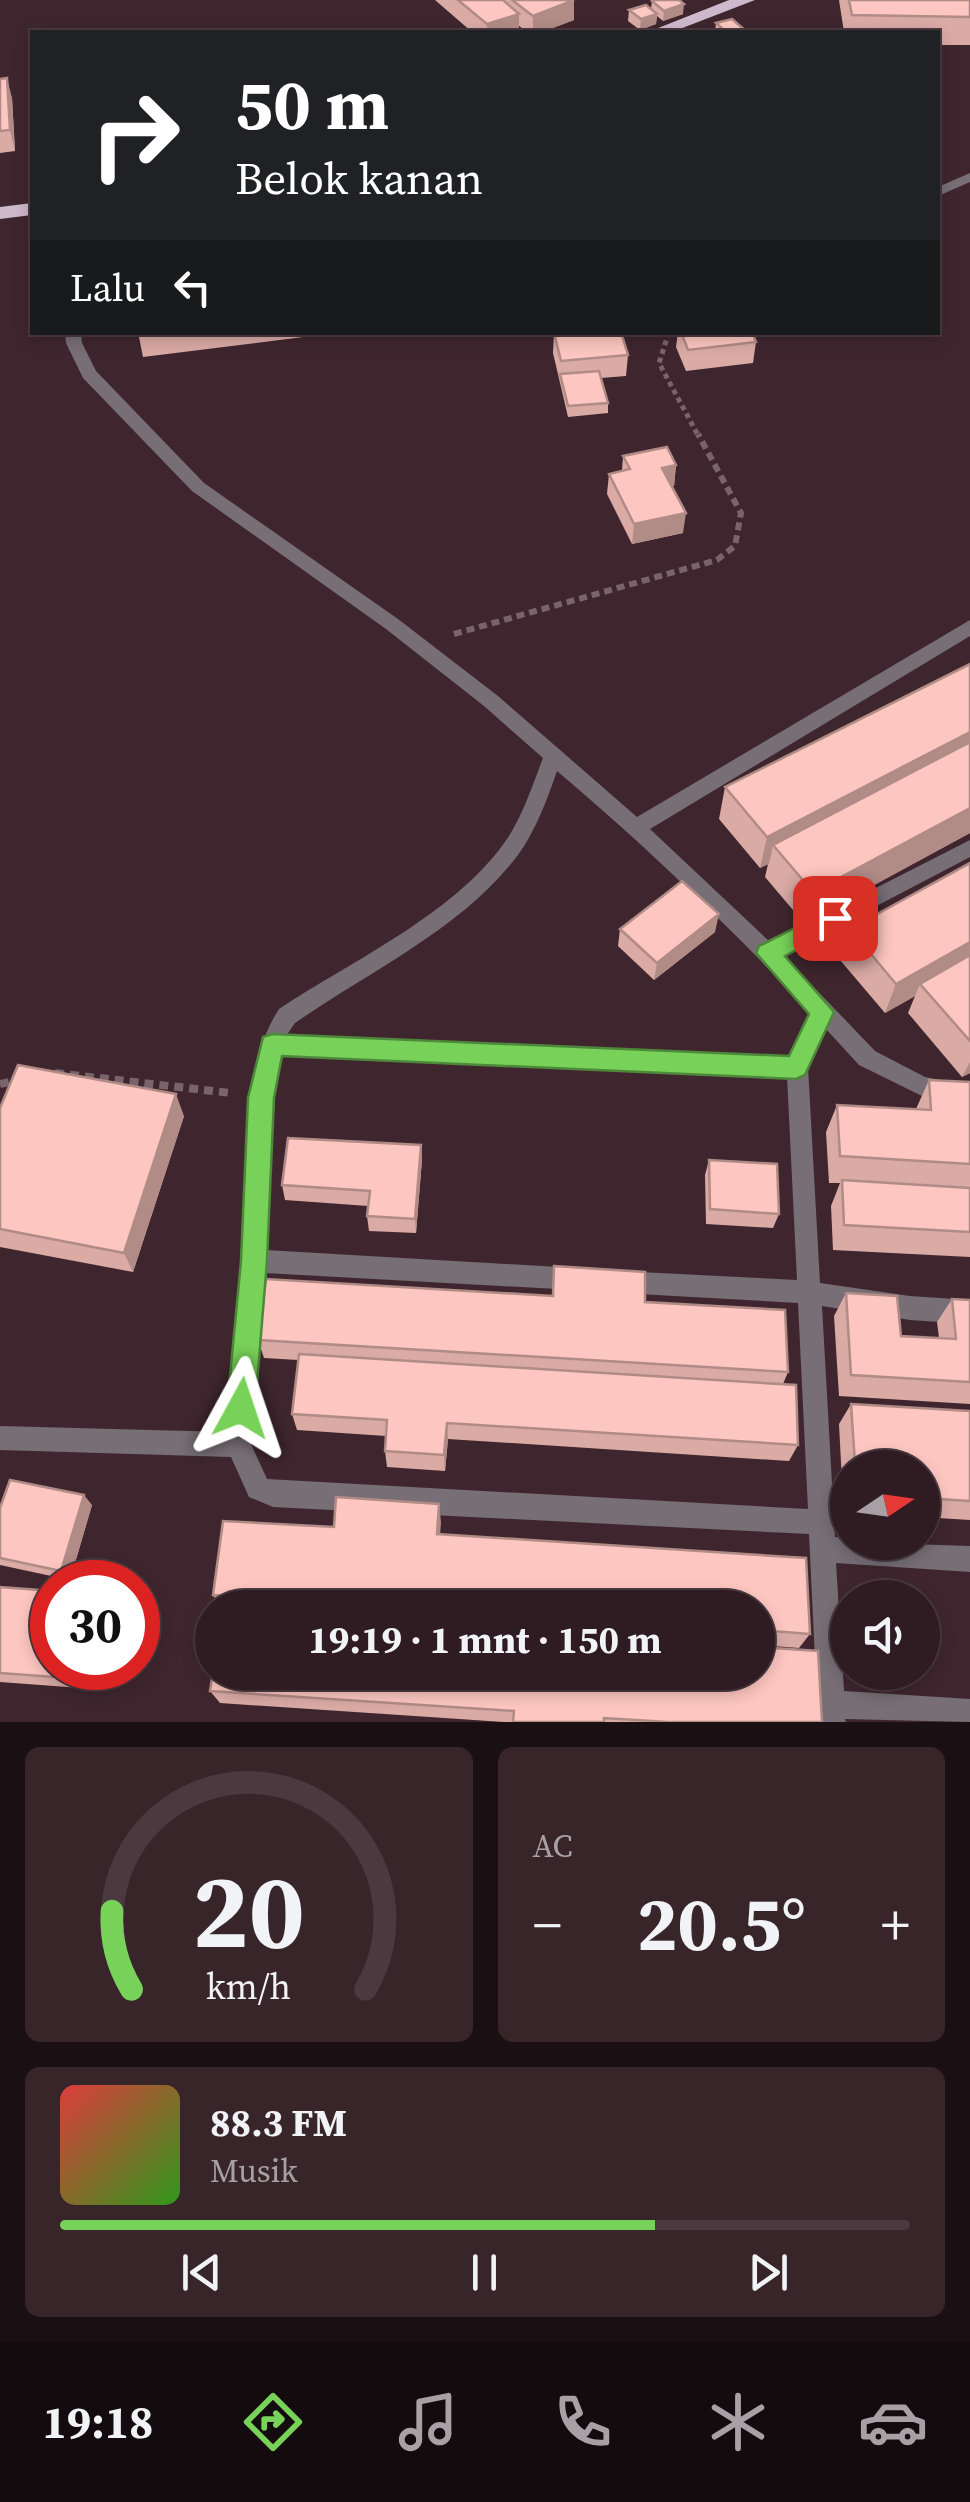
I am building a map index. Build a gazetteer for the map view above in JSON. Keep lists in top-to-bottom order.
{
  "north": "right",
  "page": {
    "turn": ["50 m", "Belok kanan"],
    "then": "Lalu",
    "limit": "30",
    "trip": "19:19 · 1 mnt · 150 m",
    "tile": "AC",
    "heat": ["−", "20.5°", "+"],
    "song": ["88.3 FM", "Musik"],
    "tabs": "19:18",
    "gauge": ["20", "km/h"]
  }
}
